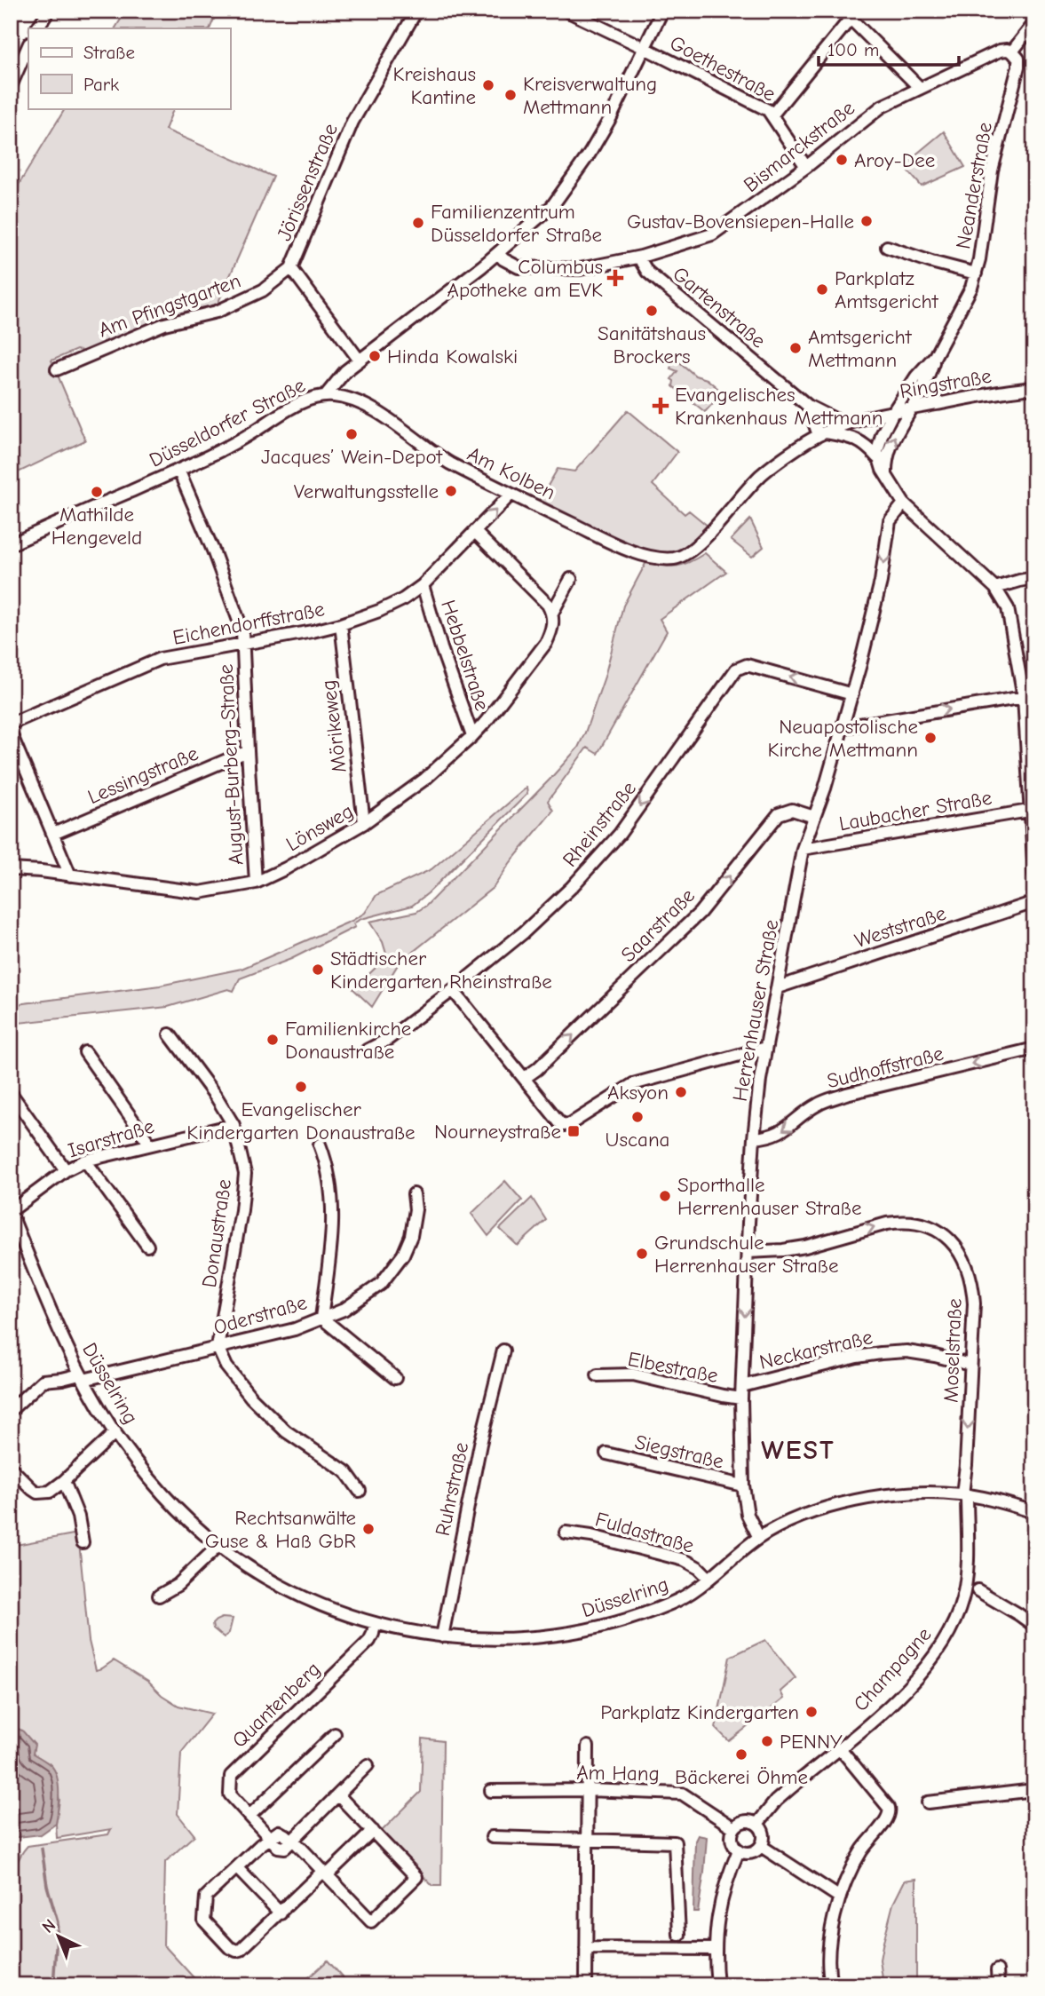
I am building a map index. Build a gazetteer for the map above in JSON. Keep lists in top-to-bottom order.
{
  "streets": {
    "street": [
      "Goethestraße",
      "Bismarckstraße",
      "Jörissenstraße",
      "Neanderstraße",
      "Am Pfingstgarten",
      "Gartenstraße",
      "Ringstraße",
      "Düsseldorfer Straße",
      "Am Kolben",
      "Eichendorffstraße",
      "Hebbelstraße",
      "Mörikeweg",
      "August-Burberg-Straße",
      "Lessingstraße",
      "Laubacher Straße",
      "Rheinstraße",
      "Lönsweg",
      "Saarstraße",
      "Weststraße",
      "Herrenhauser Straße",
      "Sudhoffstraße",
      "Isarstraße",
      "Donaustraße",
      "Oderstraße",
      "Neckarstraße",
      "Moselstraße",
      "Elbestraße",
      "Düsselring",
      "Siegstraße",
      "Ruhrstraße",
      "Fuldastraße",
      "Champagne",
      "Quantenberg",
      "Am Hang"
    ]
  },
  "crossings": [
    ["Goethestraße", "Bismarckstraße"],
    ["Goethestraße", "Düsseldorfer Straße"],
    ["Bismarckstraße", "Neanderstraße"],
    ["Bismarckstraße", "Gartenstraße"],
    ["Bismarckstraße", "Düsseldorfer Straße"],
    ["Jörissenstraße", "Am Pfingstgarten"],
    ["Jörissenstraße", "Düsseldorfer Straße"],
    ["Neanderstraße", "Ringstraße"],
    ["Gartenstraße", "Ringstraße"],
    ["Ringstraße", "Am Kolben"],
    ["Düsseldorfer Straße", "Am Kolben"],
    ["Düsseldorfer Straße", "August-Burberg-Straße"],
    ["Eichendorffstraße", "Hebbelstraße"],
    ["Eichendorffstraße", "Mörikeweg"],
    ["Eichendorffstraße", "August-Burberg-Straße"],
    ["Hebbelstraße", "Lönsweg"],
    ["Mörikeweg", "Lönsweg"],
    ["August-Burberg-Straße", "Lessingstraße"],
    ["August-Burberg-Straße", "Lönsweg"],
    ["Laubacher Straße", "Herrenhauser Straße"],
    ["Rheinstraße", "Herrenhauser Straße"],
    ["Saarstraße", "Herrenhauser Straße"],
    ["Weststraße", "Herrenhauser Straße"],
    ["Herrenhauser Straße", "Sudhoffstraße"],
    ["Herrenhauser Straße", "Neckarstraße"],
    ["Herrenhauser Straße", "Moselstraße"],
    ["Herrenhauser Straße", "Elbestraße"],
    ["Herrenhauser Straße", "Düsselring"],
    ["Herrenhauser Straße", "Siegstraße"],
    ["Isarstraße", "Donaustraße"],
    ["Isarstraße", "Düsselring"],
    ["Donaustraße", "Oderstraße"],
    ["Oderstraße", "Düsselring"],
    ["Neckarstraße", "Moselstraße"],
    ["Moselstraße", "Düsselring"],
    ["Moselstraße", "Champagne"],
    ["Düsselring", "Ruhrstraße"],
    ["Düsselring", "Fuldastraße"],
    ["Düsselring", "Champagne"],
    ["Düsselring", "Quantenberg"],
    ["Champagne", "Am Hang"]
  ],
  "one_way": ["Rheinstraße", "Saarstraße", "Sudhoffstraße"],
  "districts": ["WEST"],
  "places": {
    "other": [
      "Kreishaus Kantine",
      "Kreisverwaltung Mettmann",
      "Aroy-Dee",
      "Gustav-Bovensiepen-Halle",
      "Familienzentrum Düsseldorfer Straße",
      "Parkplatz Amtsgericht",
      "Sanitätshaus Brockers",
      "Amtsgericht Mettmann",
      "Hinda Kowalski",
      "Jacques’ Wein-Depot",
      "Verwaltungsstelle",
      "Mathilde Hengeveld",
      "Neuapostolische Kirche Mettmann",
      "Städtischer Kindergarten Rheinstraße",
      "Familienkirche Donaustraße",
      "Evangelischer Kindergarten Donaustraße",
      "Aksyon",
      "Uscana",
      "Sporthalle Herrenhauser Straße",
      "Grundschule Herrenhauser Straße",
      "Rechtsanwälte Guse & Haß GbR",
      "Parkplatz Kindergarten",
      "PENNY",
      "Bäckerei Öhme"
    ],
    "health": ["Columbus Apotheke am EVK", "Evangelisches Krankenhaus Mettmann"],
    "transit": ["Nourneystraße"]
  },
  "legend": ["Straße", "Park"],
  "scale_bar": "100 m",
  "north": "top left"
}
